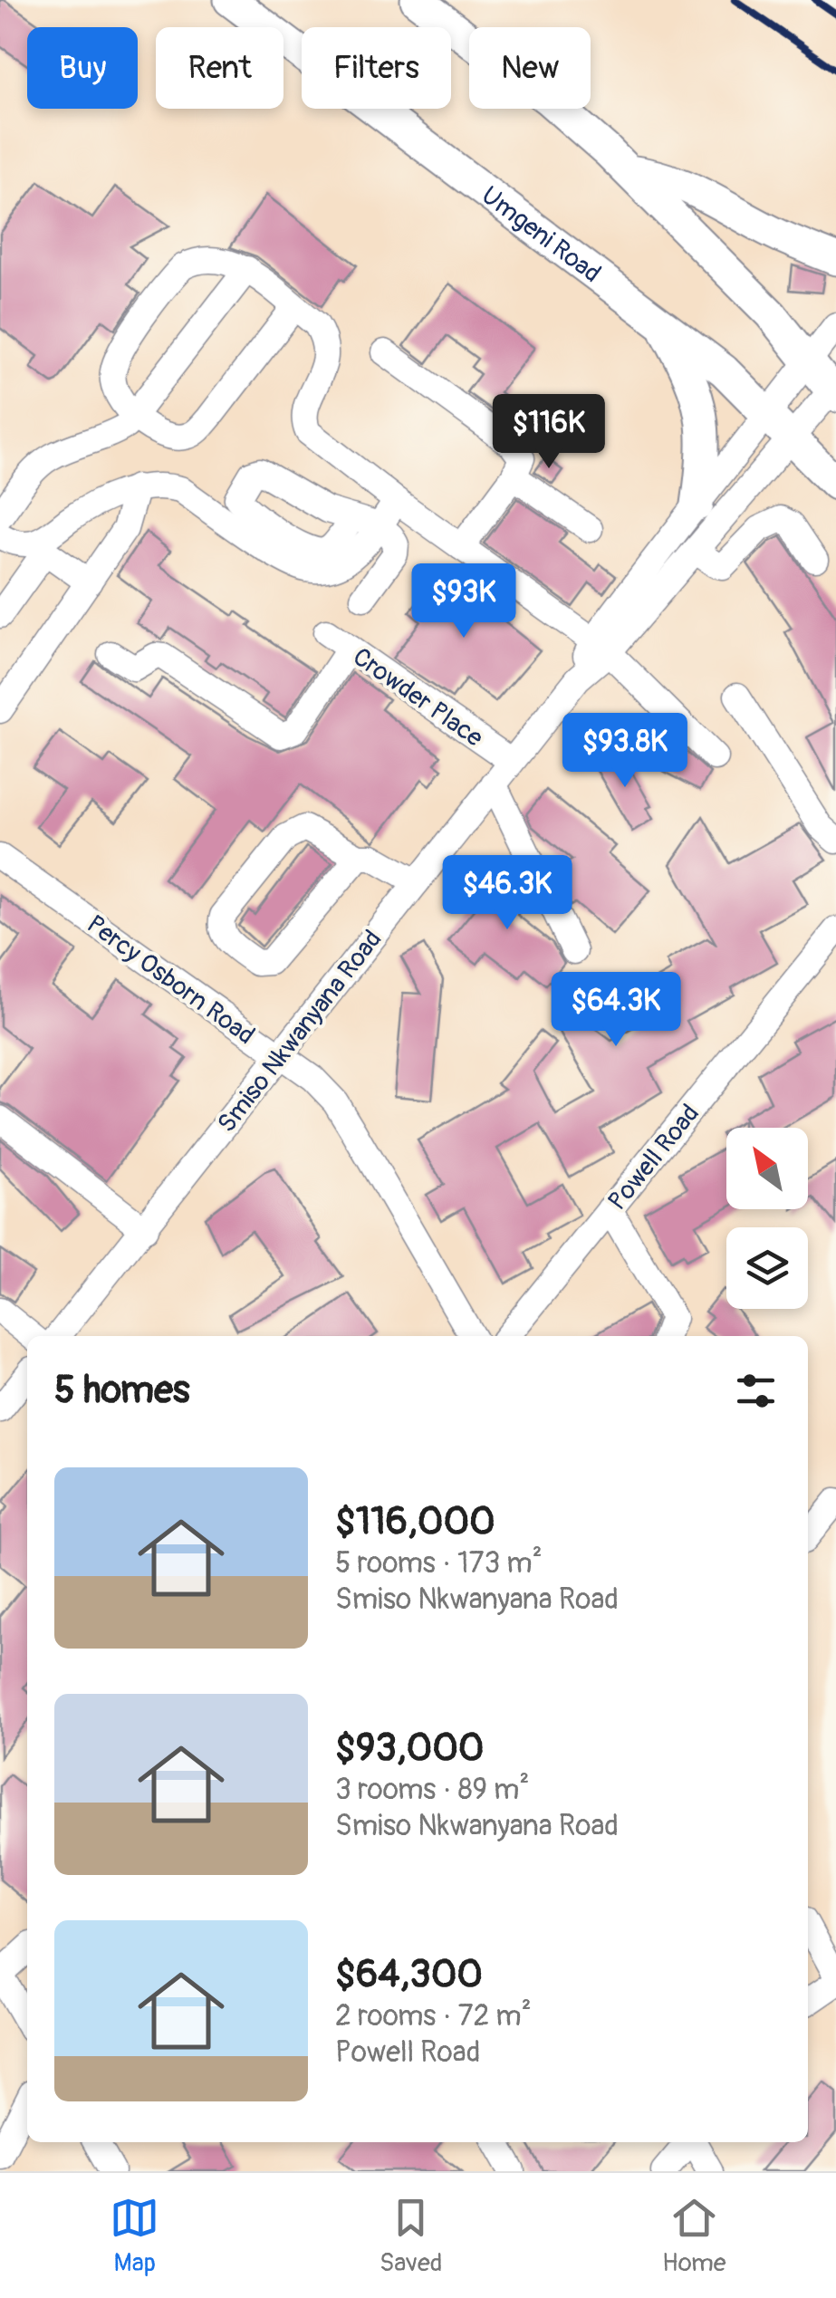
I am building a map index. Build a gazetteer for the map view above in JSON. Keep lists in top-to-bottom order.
{
  "streets": {
    "main road": ["Umgeni Road"],
    "street": [
      "Crowder Place",
      "Percy Osborn Road",
      "Smiso Nkwanyana Road",
      "Powell Road"
    ]
  },
  "crossings": [
    ["Umgeni Road", "Smiso Nkwanyana Road"],
    ["Crowder Place", "Smiso Nkwanyana Road"],
    ["Percy Osborn Road", "Smiso Nkwanyana Road"]
  ],
  "north": "top left",
  "page": {
    "chip": [
      "Buy",
      "Rent",
      "Filters",
      "New"
    ],
    "price": [
      "$116K",
      "$93K",
      "$93.8K",
      "$46.3K",
      "$64.3K"
    ],
    "heading": "5 homes",
    "list": [
      {
        "name": "$116,000",
        "note": "5 rooms · 173 m² · Smiso Nkwanyana Road"
      },
      {
        "name": "$93,000",
        "note": "3 rooms · 89 m² · Smiso Nkwanyana Road"
      },
      {
        "name": "$64,300",
        "note": "2 rooms · 72 m² · Powell Road"
      }
    ],
    "tabs": ["Map", "Saved", "Home"]
  }
}
